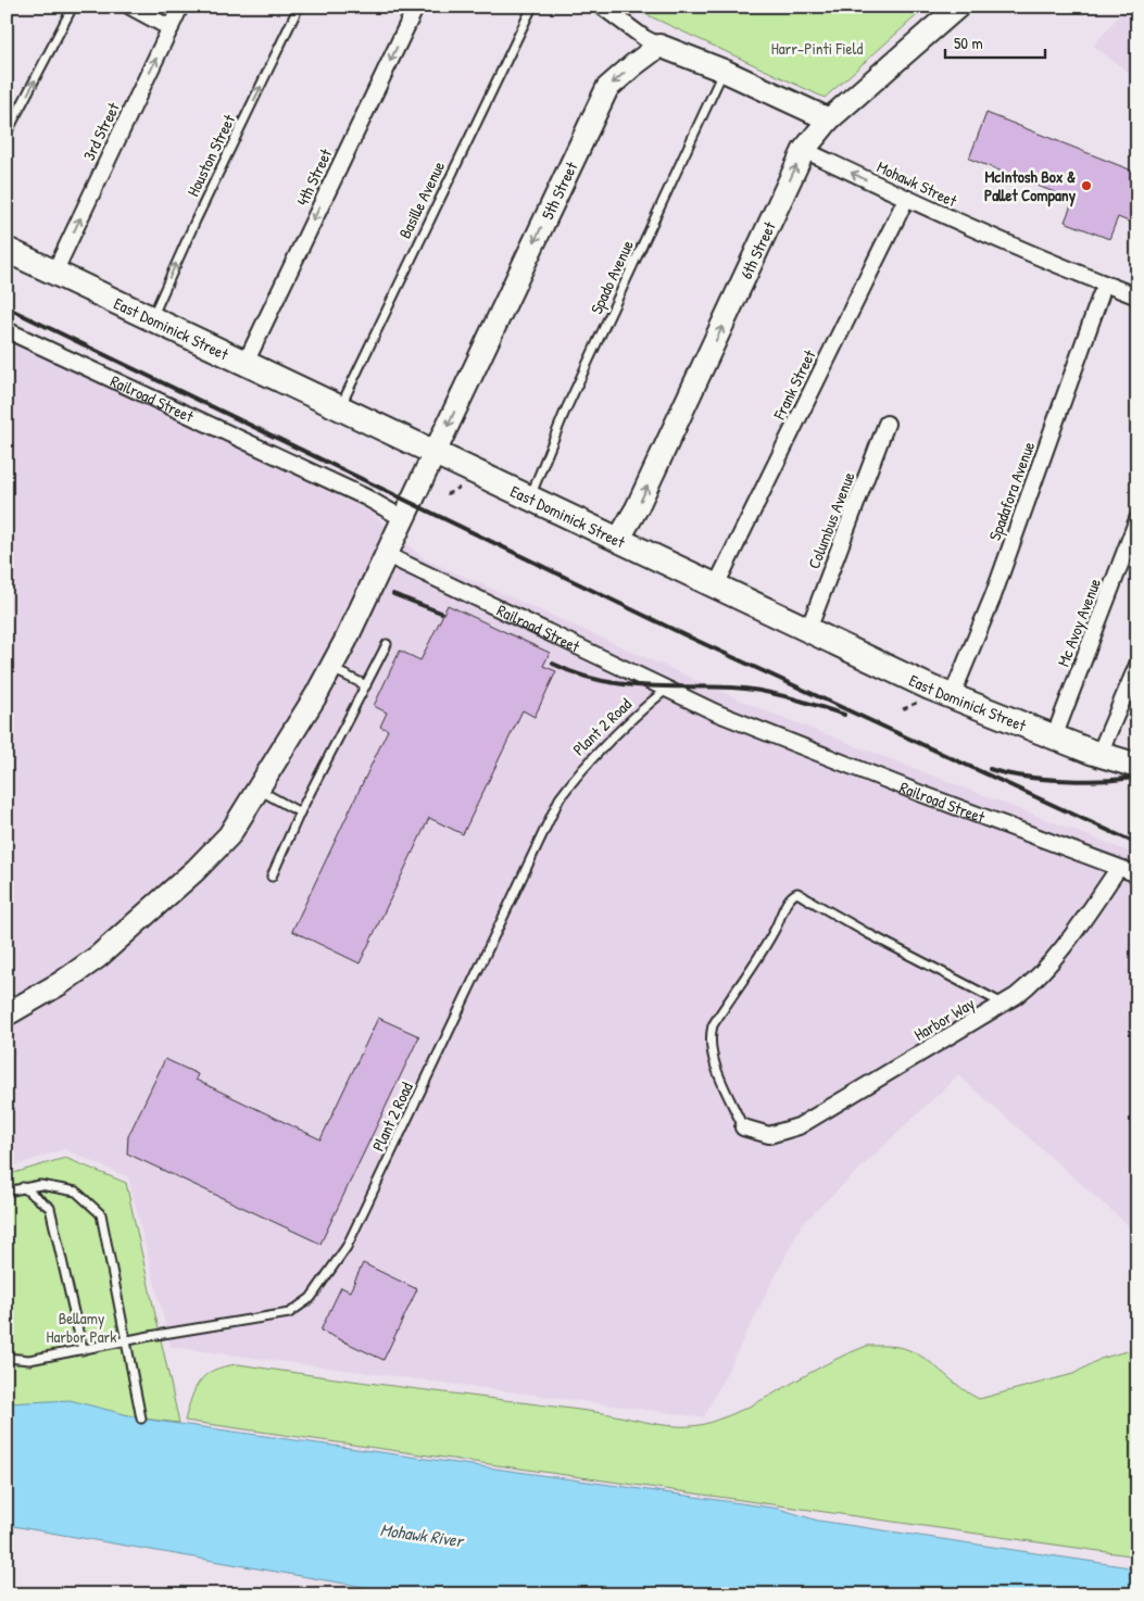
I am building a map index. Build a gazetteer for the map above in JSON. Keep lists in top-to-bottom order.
{
  "streets": {
    "main road": ["East Dominick Street"],
    "street": [
      "3rd Street",
      "4th Street",
      "Mohawk Street",
      "5th Street",
      "6th Street",
      "Frank Street",
      "Railroad Street",
      "Spadafora Avenue",
      "Columbus Avenue",
      "Mc Avoy Avenue",
      "Harbor Way"
    ],
    "lane": [
      "Houston Street",
      "Basille Avenue",
      "Spado Avenue",
      "Plant 2 Road"
    ]
  },
  "crossings": [
    ["3rd Street", "East Dominick Street"],
    ["Houston Street", "East Dominick Street"],
    ["4th Street", "East Dominick Street"],
    ["Mohawk Street", "6th Street"],
    ["Mohawk Street", "Frank Street"],
    ["5th Street", "East Dominick Street"],
    ["5th Street", "Railroad Street"],
    ["Basille Avenue", "East Dominick Street"],
    ["6th Street", "East Dominick Street"],
    ["Spado Avenue", "East Dominick Street"],
    ["East Dominick Street", "Frank Street"],
    ["East Dominick Street", "Spadafora Avenue"],
    ["East Dominick Street", "Columbus Avenue"],
    ["East Dominick Street", "Mc Avoy Avenue"],
    ["Railroad Street", "Plant 2 Road"],
    ["Railroad Street", "Harbor Way"]
  ],
  "one_way": [
    "3rd Street",
    "Houston Street",
    "4th Street",
    "5th Street",
    "6th Street"
  ],
  "water": ["Mohawk River"],
  "parks": ["Harr-Pinti Field", "Bellamy Harbor Park"],
  "places": ["McIntosh Box & Pallet Company"],
  "scale_bar": "50 m"
}
